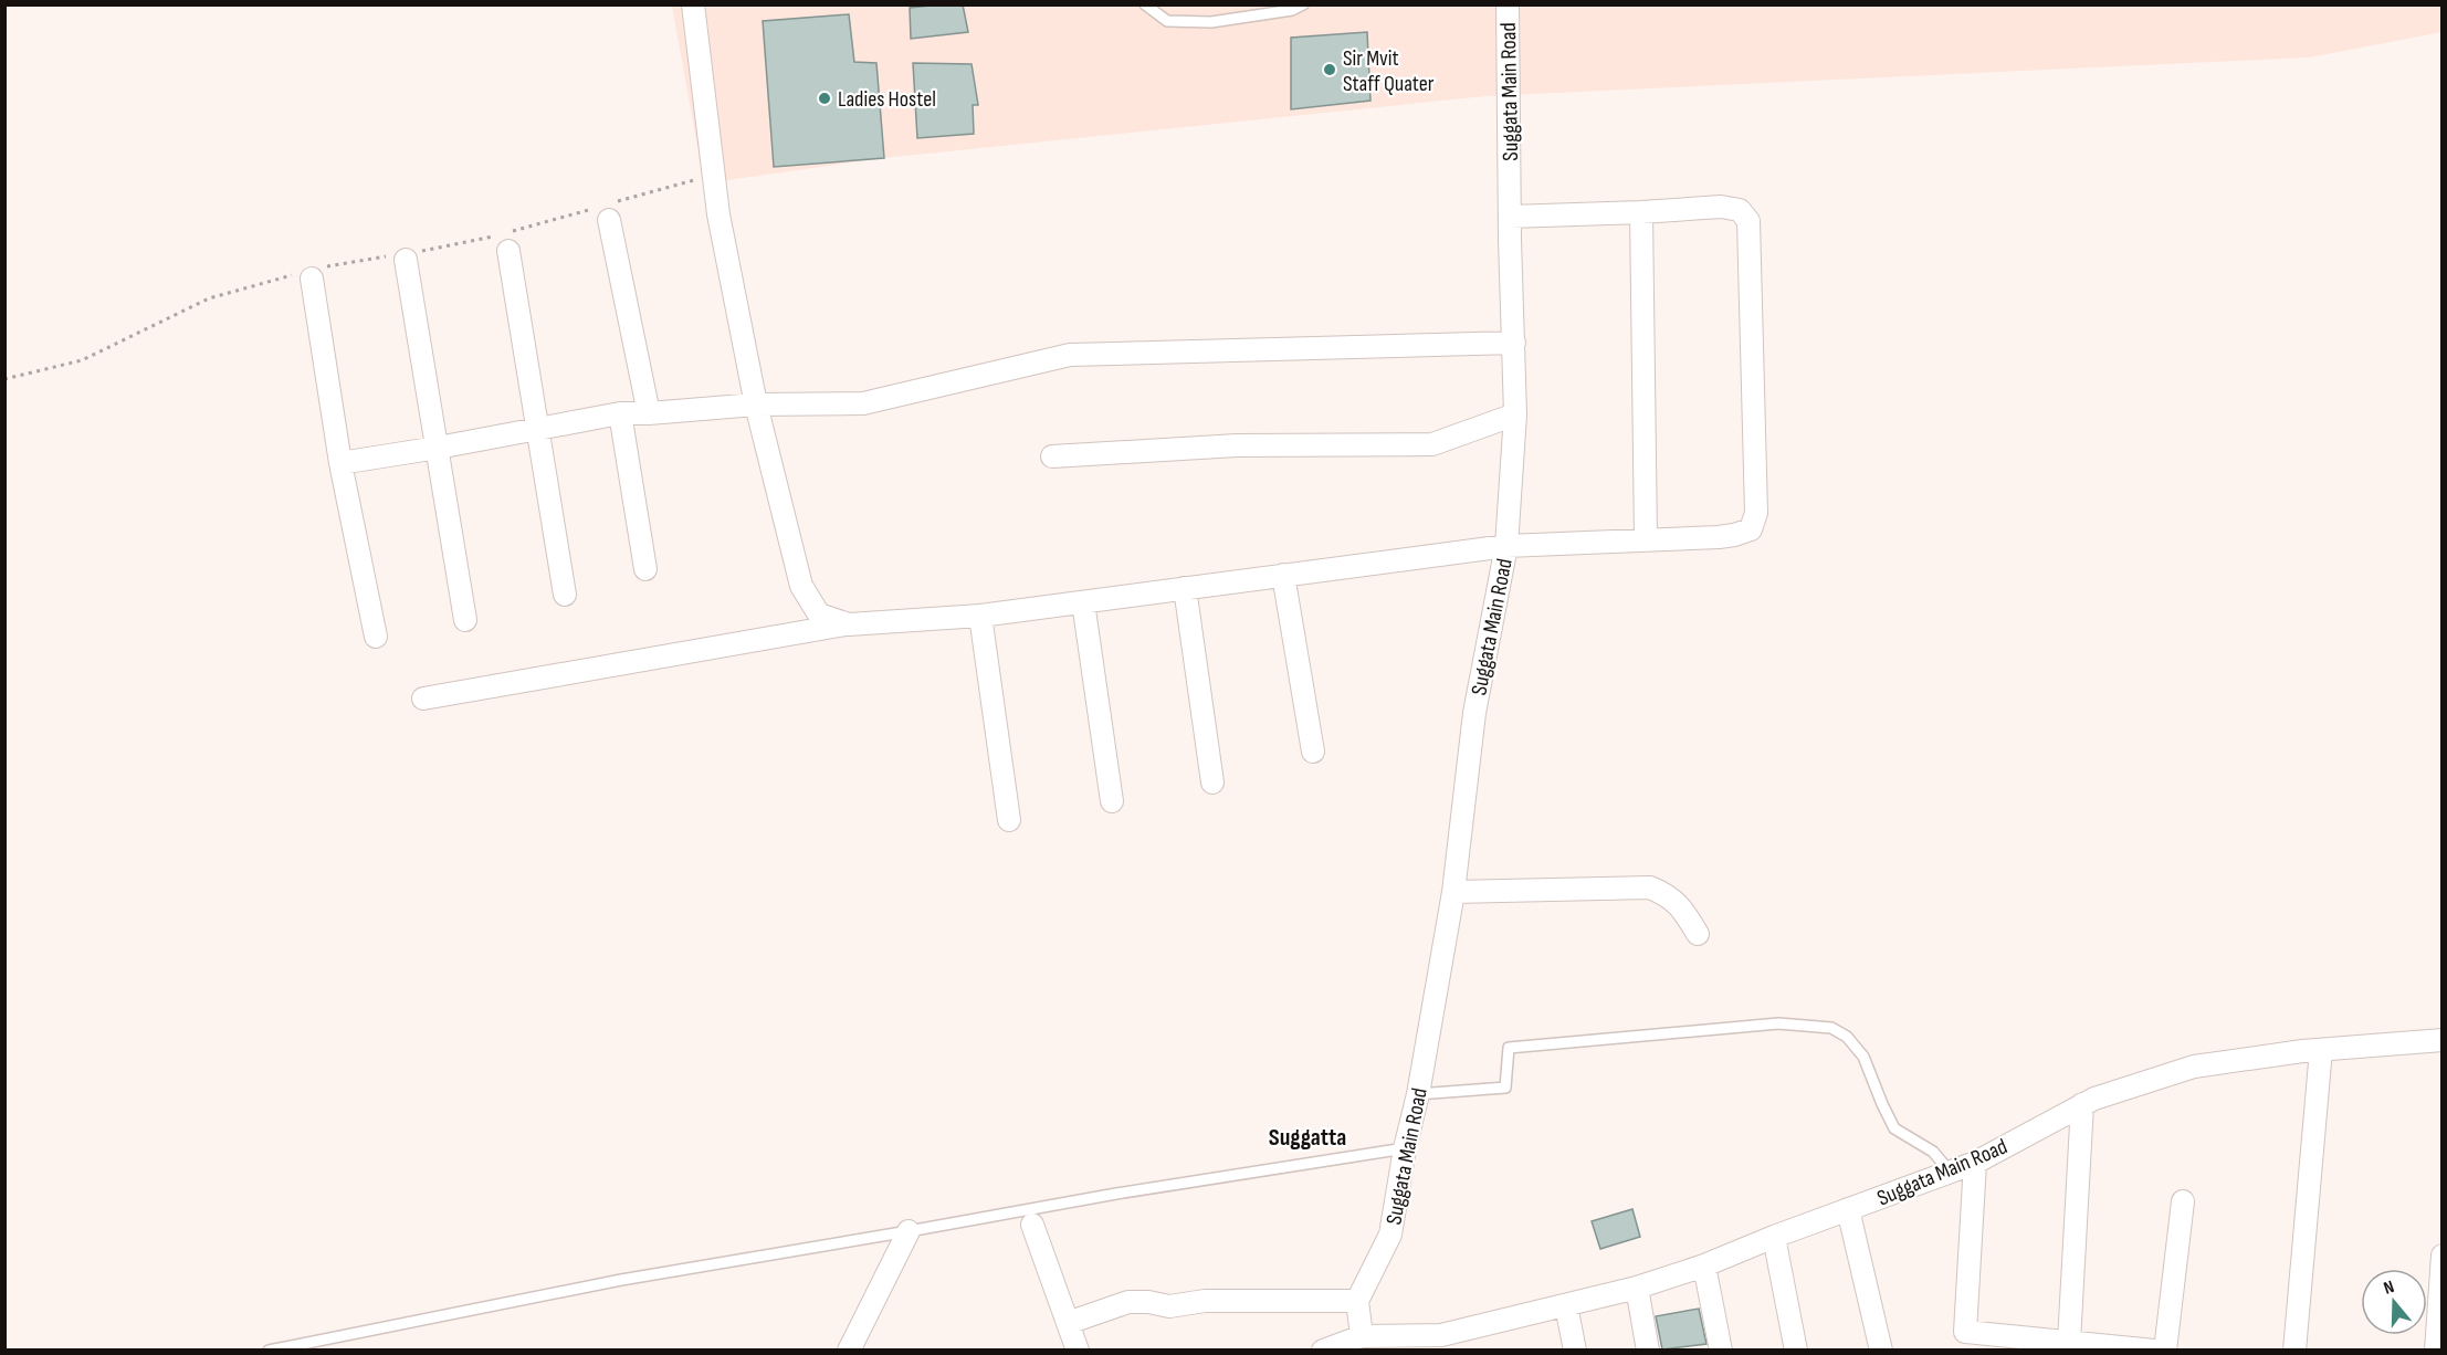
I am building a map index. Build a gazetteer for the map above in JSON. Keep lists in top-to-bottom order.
{
  "streets": {
    "street": ["Suggata Main Road"]
  },
  "districts": ["Suggatta"],
  "places": ["Sir Mvit Staff Quater", "Ladies Hostel"],
  "north": "top"
}
